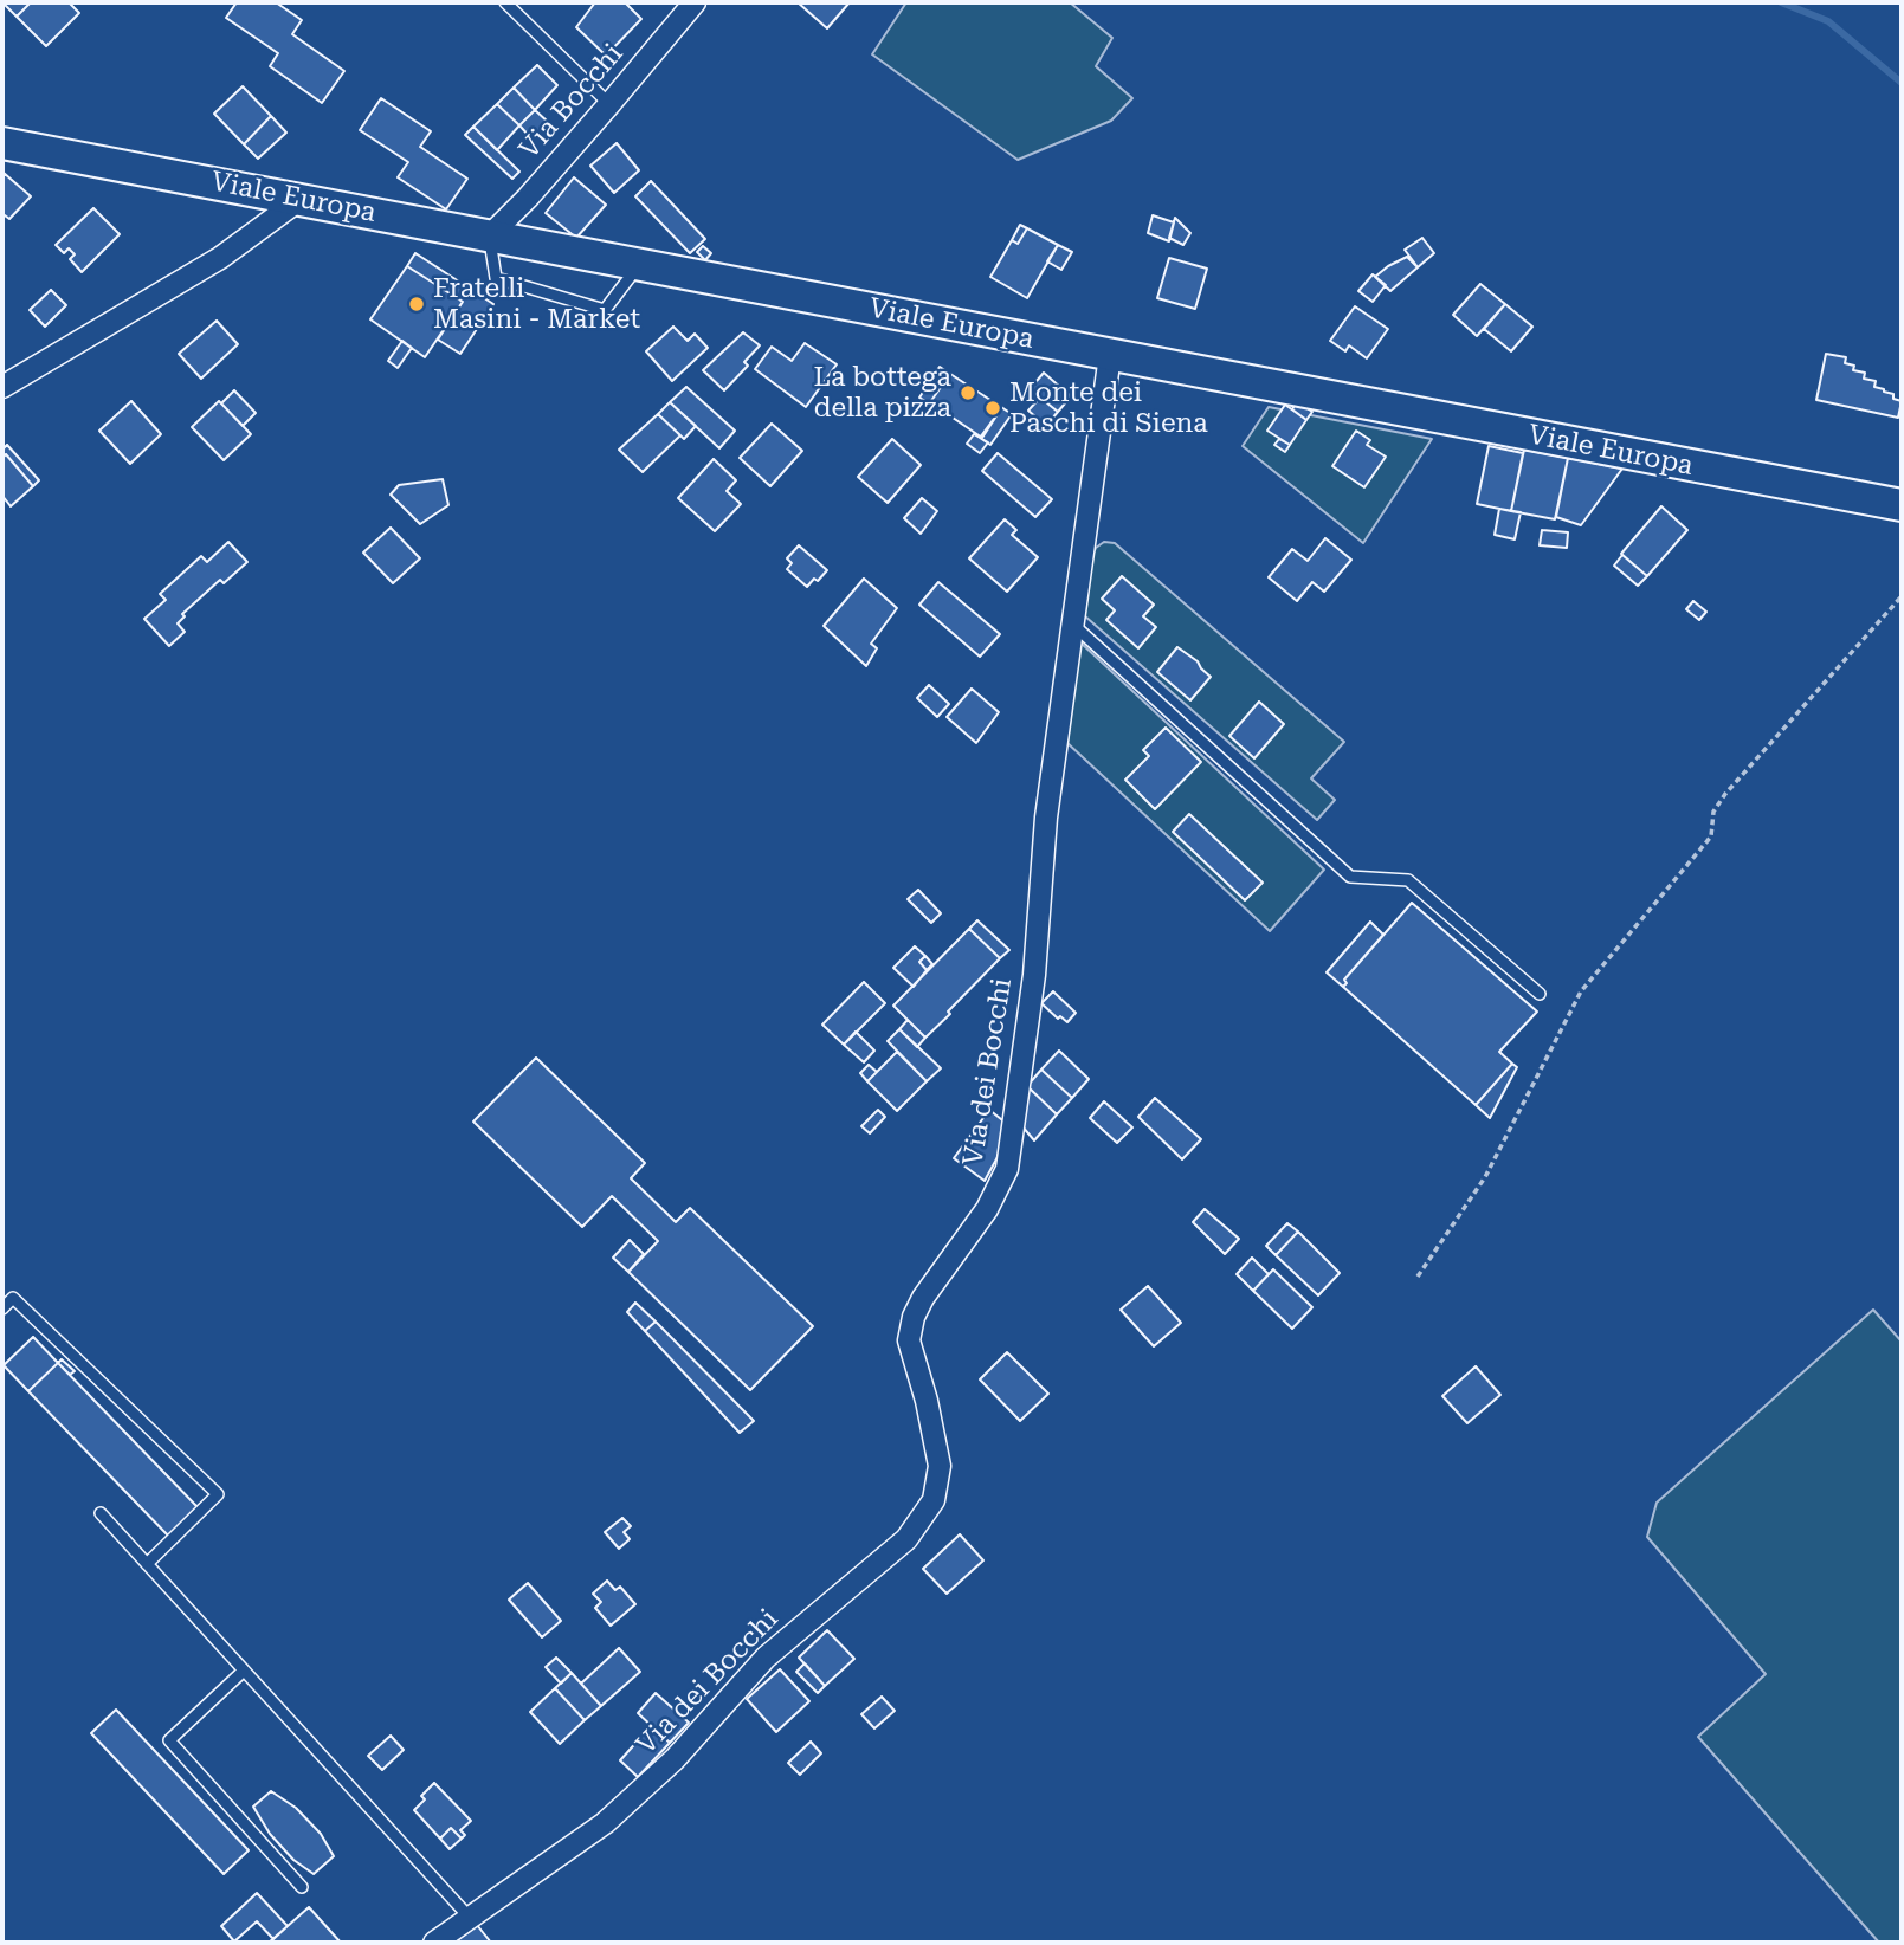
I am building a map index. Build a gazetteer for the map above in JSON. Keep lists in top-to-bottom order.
{
  "streets": {
    "main road": ["Viale Europa"],
    "street": ["Via Bocchi", "Via dei Bocchi"]
  },
  "crossings": [
    ["Via Bocchi", "Viale Europa"],
    ["Viale Europa", "Via dei Bocchi"]
  ],
  "places": ["Fratelli Masini - Market", "La bottega della pizza", "Monte dei Paschi di Siena"]
}
